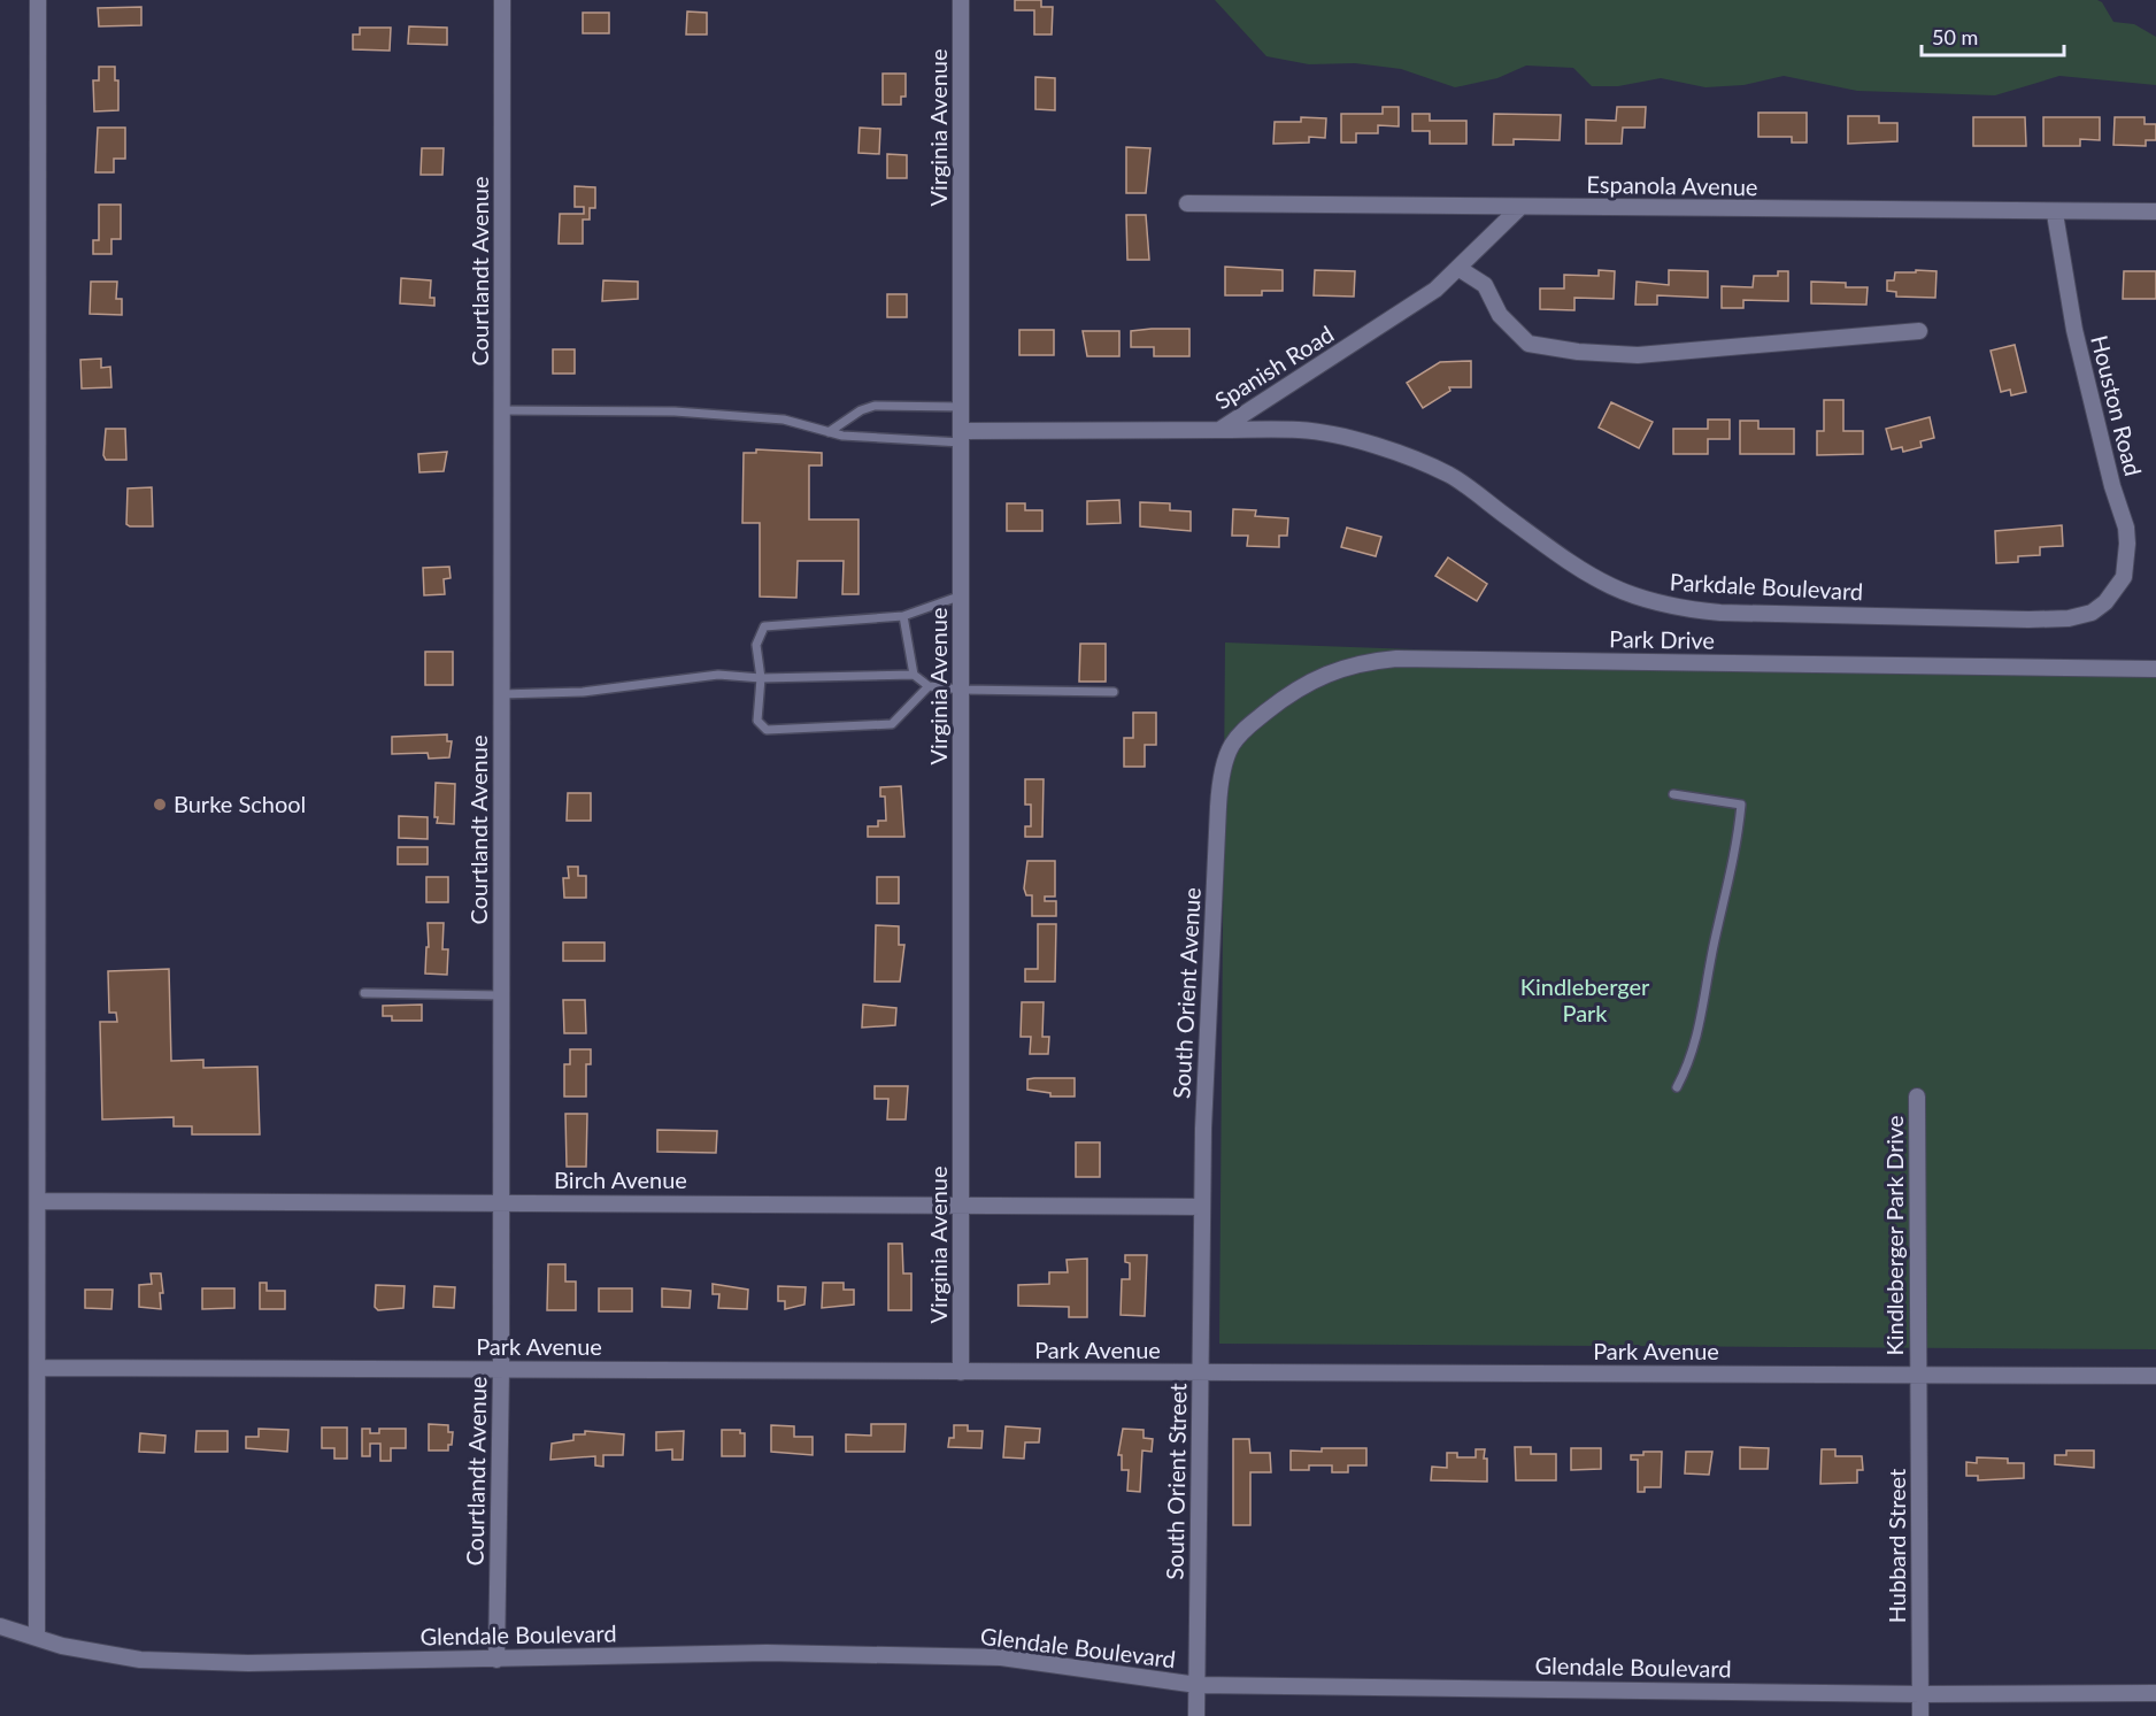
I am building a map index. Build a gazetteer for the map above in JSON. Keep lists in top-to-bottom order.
{
  "streets": {
    "street": [
      "Virginia Avenue",
      "Espanola Avenue",
      "Courtlandt Avenue",
      "Spanish Road",
      "Houston Road",
      "Parkdale Boulevard",
      "Park Drive",
      "South Orient Avenue",
      "Birch Avenue",
      "Kindleberger Park Drive",
      "Park Avenue",
      "South Orient Street",
      "Hubbard Street",
      "Glendale Boulevard"
    ]
  },
  "crossings": [
    ["Virginia Avenue", "Spanish Road"],
    ["Virginia Avenue", "Birch Avenue"],
    ["Virginia Avenue", "Park Avenue"],
    ["Espanola Avenue", "Spanish Road"],
    ["Espanola Avenue", "Houston Road"],
    ["Courtlandt Avenue", "Birch Avenue"],
    ["Courtlandt Avenue", "Park Avenue"],
    ["Courtlandt Avenue", "Glendale Boulevard"],
    ["Spanish Road", "Parkdale Boulevard"],
    ["Houston Road", "Parkdale Boulevard"],
    ["Park Drive", "South Orient Avenue"],
    ["South Orient Avenue", "Birch Avenue"],
    ["South Orient Avenue", "South Orient Street"],
    ["Birch Avenue", "South Orient Street"],
    ["Kindleberger Park Drive", "Park Avenue"],
    ["Kindleberger Park Drive", "Hubbard Street"],
    ["Park Avenue", "South Orient Street"],
    ["Park Avenue", "Hubbard Street"],
    ["South Orient Street", "Glendale Boulevard"],
    ["Hubbard Street", "Glendale Boulevard"]
  ],
  "parks": ["Kindleberger Park"],
  "places": ["Burke School"],
  "scale_bar": "50 m"
}
